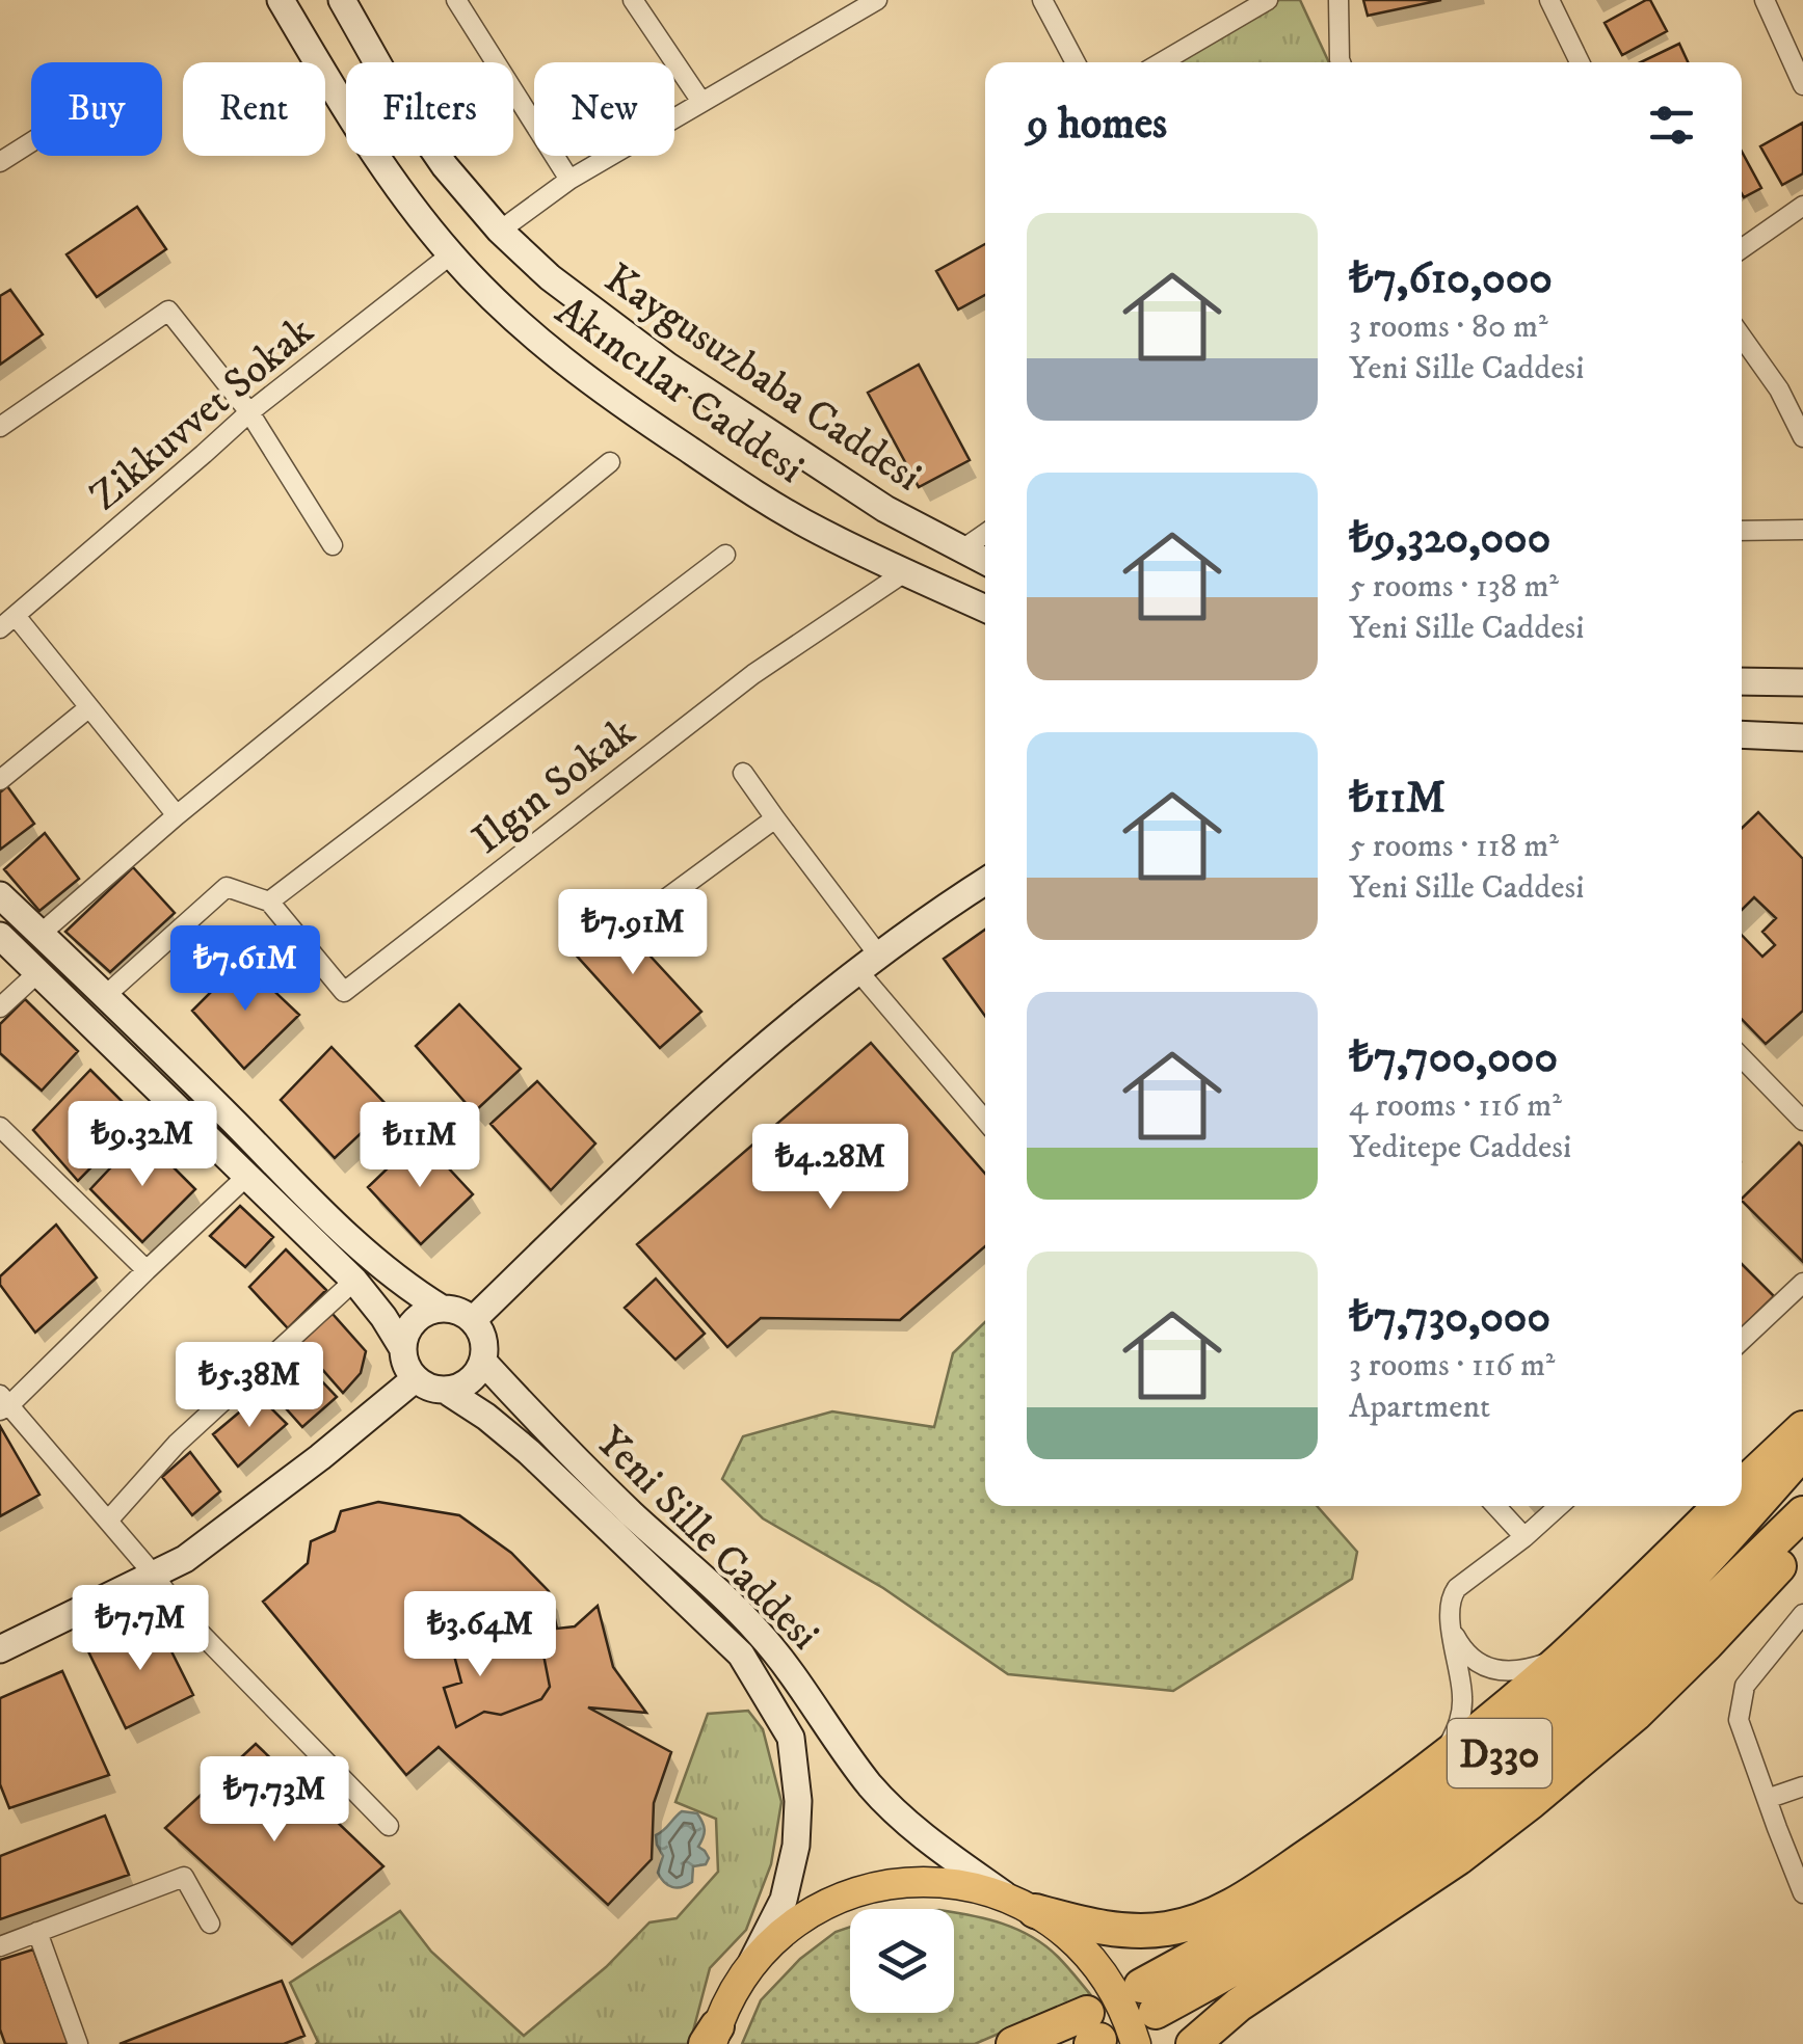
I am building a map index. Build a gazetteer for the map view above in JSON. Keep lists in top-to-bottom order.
{
  "streets": {
    "highway": ["D330"],
    "main road": ["Kaygusuzbaba Caddesi", "Akıncılar Caddesi", "Yeni Sille Caddesi"],
    "street": ["Zikkuvvet Sokak", "Ilgın Sokak"]
  },
  "crossings": [
    ["Kaygusuzbaba Caddesi", "Akıncılar Caddesi"],
    ["Akıncılar Caddesi", "Zikkuvvet Sokak"],
    ["Akıncılar Caddesi", "Ilgın Sokak"]
  ],
  "page": {
    "chip": [
      "Buy",
      "Rent",
      "Filters",
      "New"
    ],
    "heading": "9 homes",
    "list": [
      {
        "name": "₺7,610,000",
        "note": "3 rooms · 80 m² · Yeni Sille Caddesi"
      },
      {
        "name": "₺9,320,000",
        "note": "5 rooms · 138 m² · Yeni Sille Caddesi"
      },
      {
        "name": "₺11M",
        "note": "5 rooms · 118 m² · Yeni Sille Caddesi"
      },
      {
        "name": "₺7,700,000",
        "note": "4 rooms · 116 m² · Yeditepe Caddesi"
      },
      {
        "name": "₺7,730,000",
        "note": "3 rooms · 116 m² · Apartment"
      }
    ],
    "price": [
      "₺7.91M",
      "₺7.61M",
      "₺9.32M",
      "₺11M",
      "₺4.28M",
      "₺5.38M",
      "₺7.7M",
      "₺3.64M",
      "₺7.73M"
    ]
  }
}
